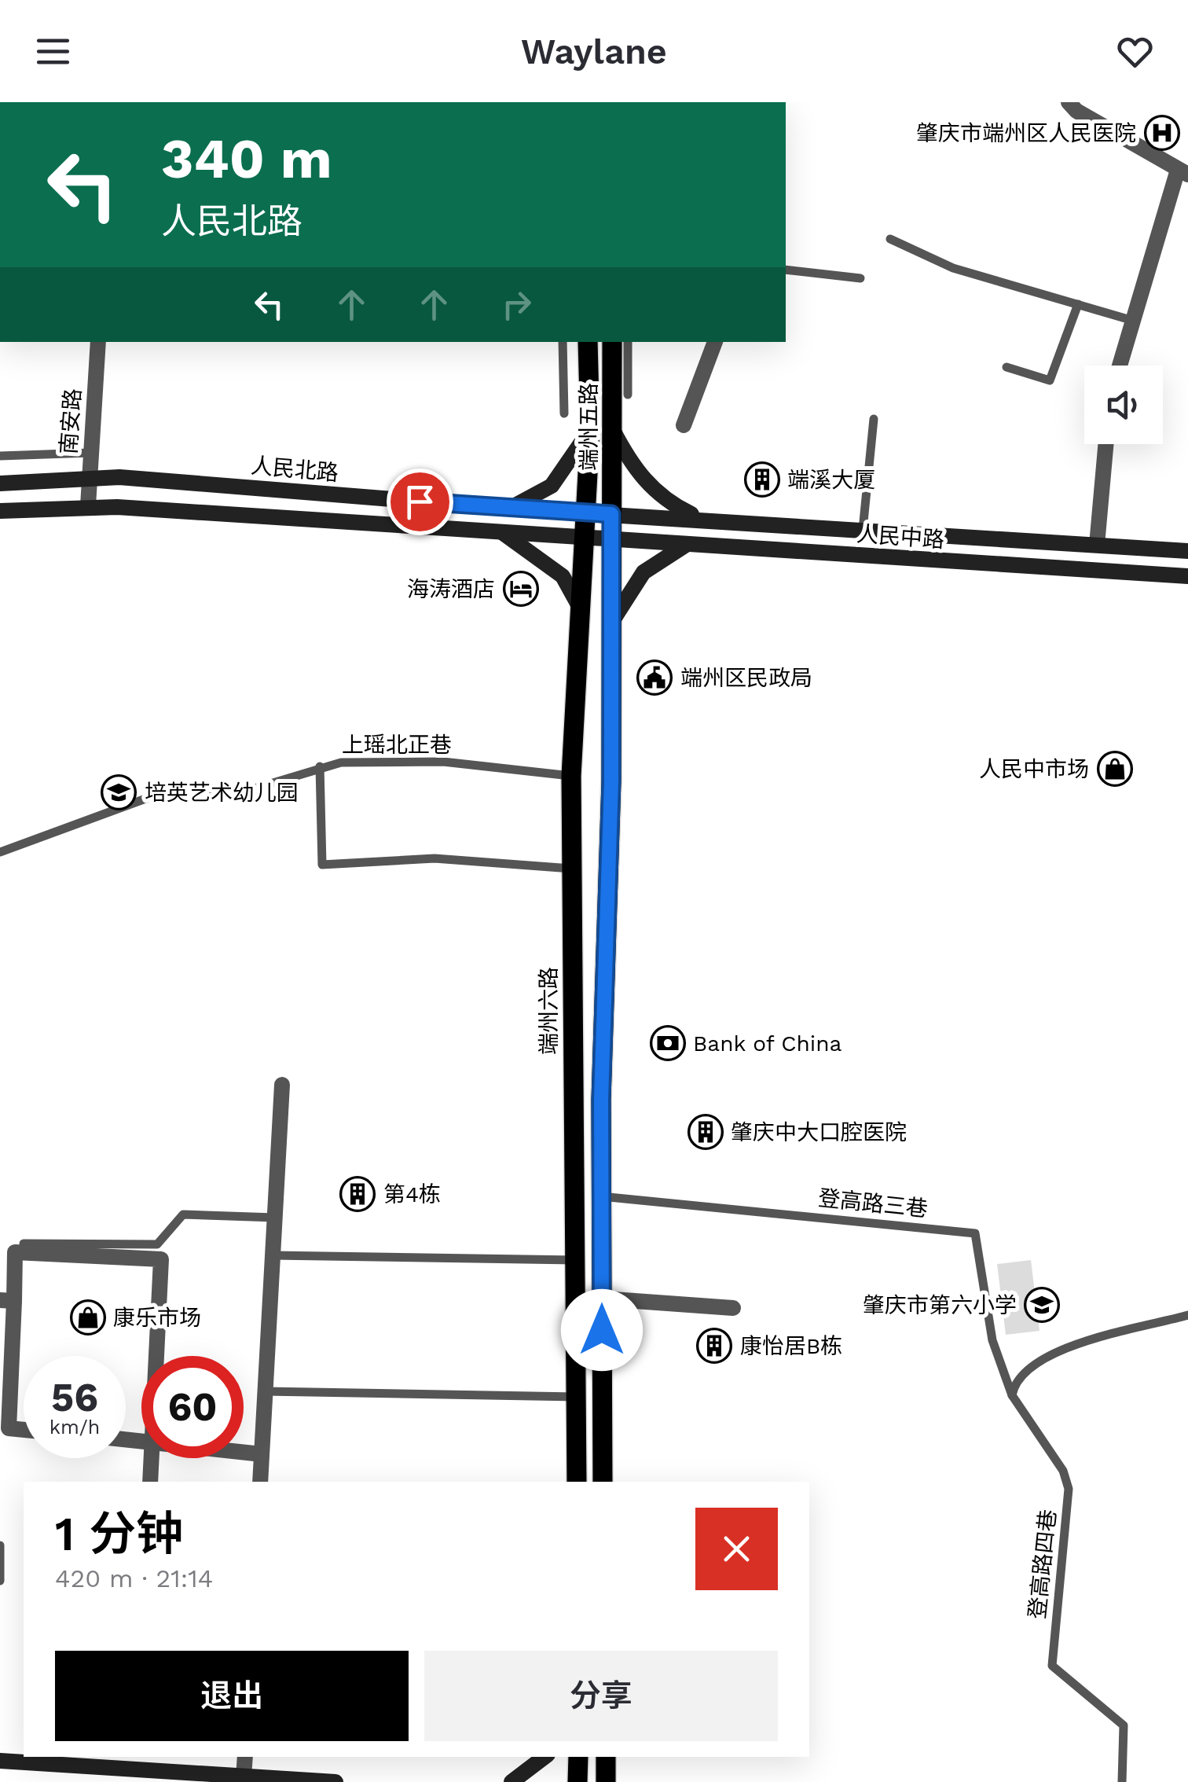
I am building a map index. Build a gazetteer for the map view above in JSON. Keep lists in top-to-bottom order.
{
  "streets": {
    "main road": [
      "端州五路",
      "人民北路",
      "人民中路",
      "端州六路"
    ],
    "street": ["南安路"],
    "lane": ["上瑶北正巷", "登高路三巷", "登高路四巷"]
  },
  "crossings": [
    ["南安路", "人民北路"],
    ["端州五路", "人民北路"],
    ["端州五路", "人民中路"],
    ["端州五路", "端州六路"],
    ["人民北路", "人民中路"],
    ["人民中路", "端州六路"],
    ["上瑶北正巷", "端州六路"],
    ["登高路三巷", "登高路四巷"]
  ],
  "places": {
    "hospital": ["肇庆市端州区人民医院"],
    "building": [
      "端溪大厦",
      "肇庆中大口腔医院",
      "第4栋",
      "康怡居B栋"
    ],
    "hotel": ["海涛酒店"],
    "public building": ["端州区民政局"],
    "shop": ["人民中市场", "康乐市场"],
    "school or university": ["培英艺术幼儿园", "肇庆市第六小学"],
    "bank": ["Bank of China"]
  },
  "page": {
    "header": "Waylane",
    "turn": ["340 m", "人民北路"],
    "speed": "56 km/h",
    "limit": "60",
    "heading": ["1 分钟", "420 m · 21:14"],
    "buttons": ["退出", "分享"]
  }
}
